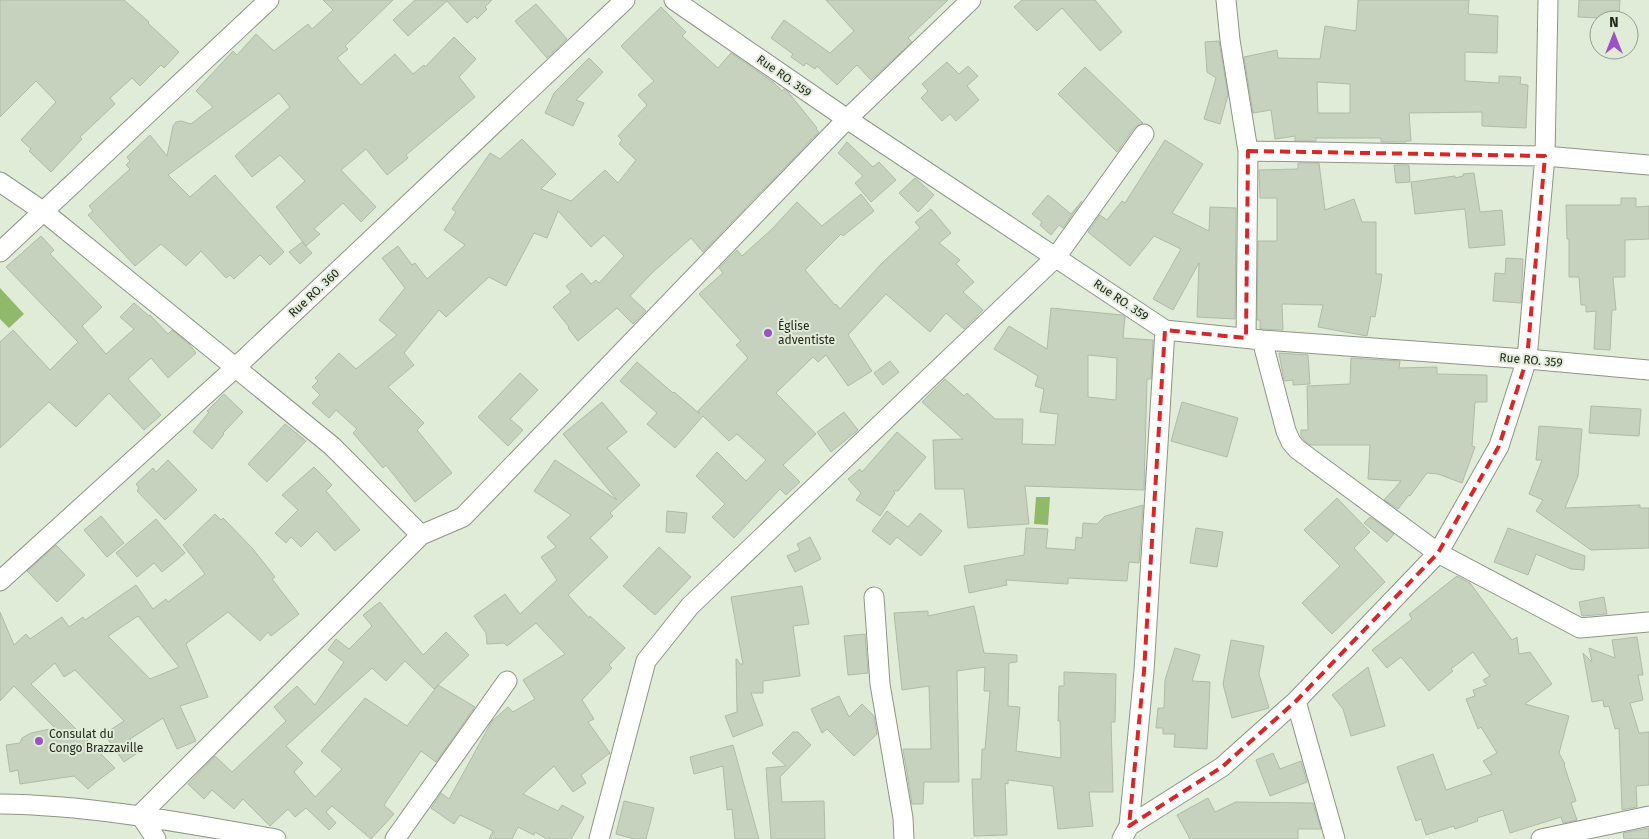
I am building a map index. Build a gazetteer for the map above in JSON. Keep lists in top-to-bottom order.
{
  "streets": {
    "street": ["Rue RO. 359", "Rue RO. 360"]
  },
  "places": ["Église adventiste", "Consulat du Congo Brazzaville"],
  "north": "top"
}
